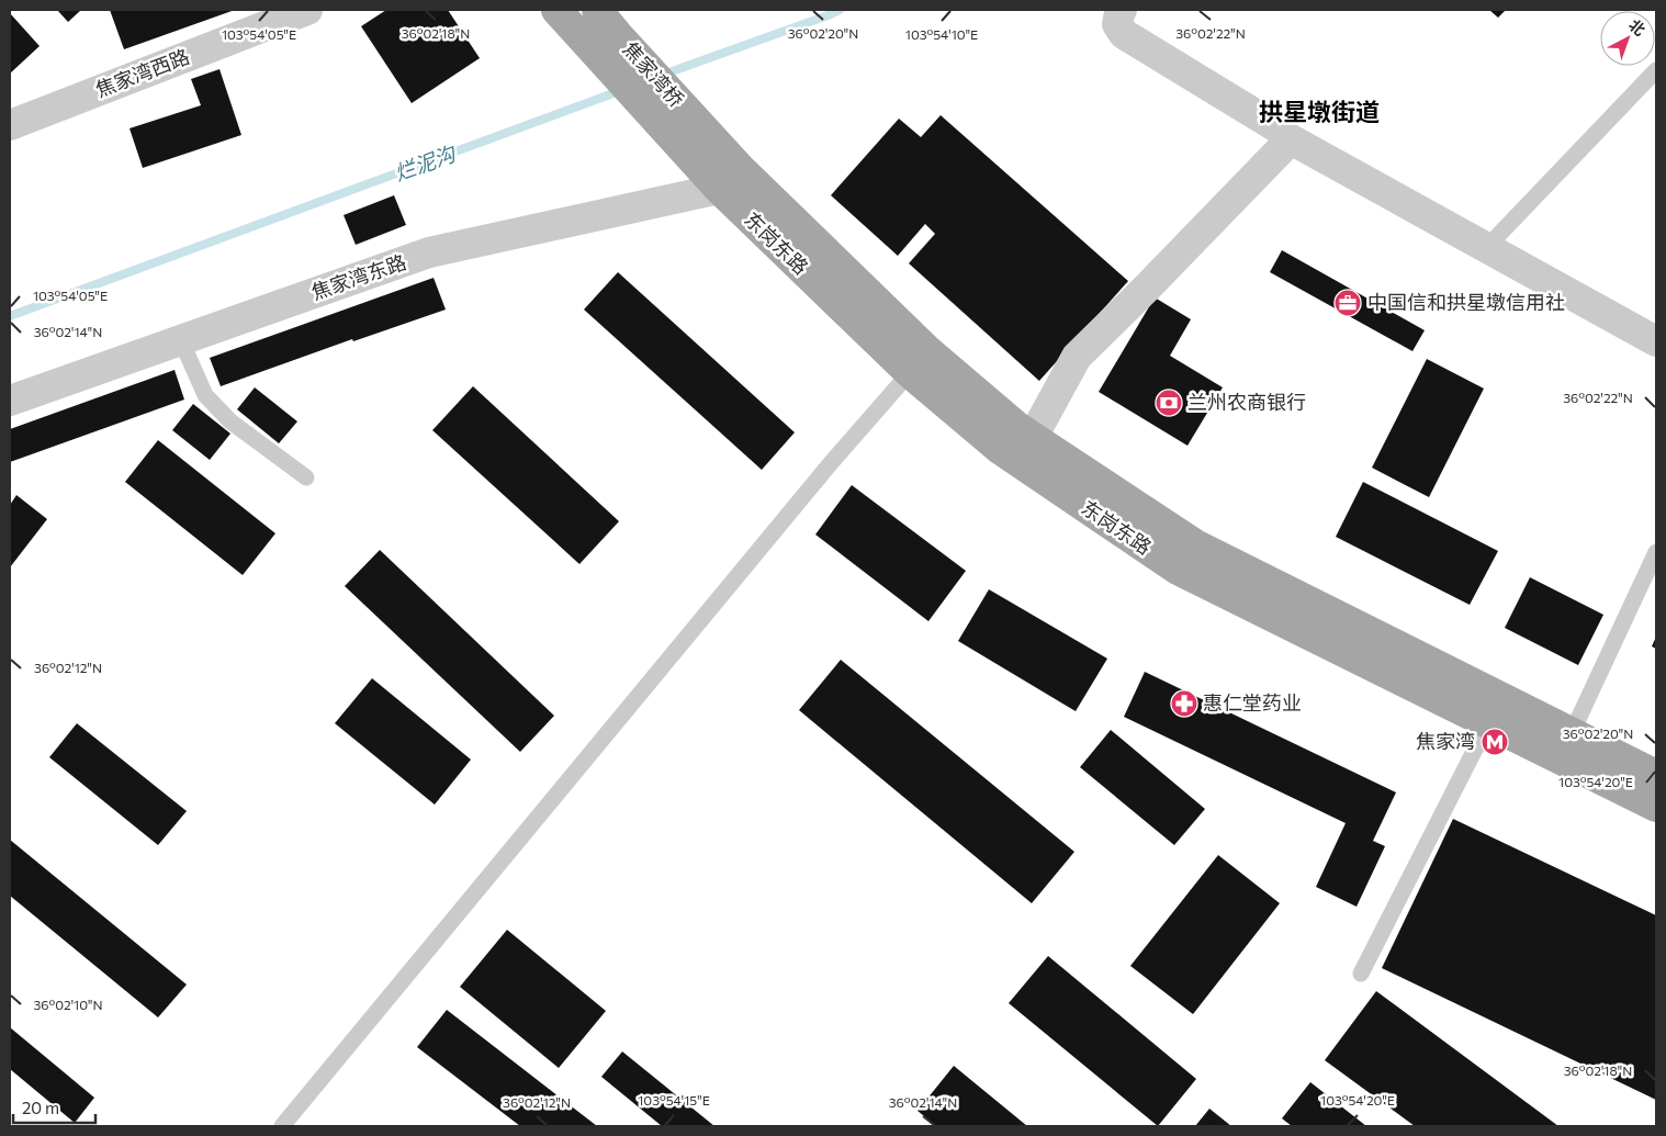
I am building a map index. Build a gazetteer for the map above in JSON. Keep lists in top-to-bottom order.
{
  "streets": {
    "main road": ["焦家湾桥", "东岗东路"],
    "street": ["焦家湾西路", "焦家湾东路"]
  },
  "crossings": [
    ["焦家湾桥", "东岗东路"],
    ["东岗东路", "焦家湾东路"]
  ],
  "districts": ["拱星墩街道"],
  "water": ["烂泥沟"],
  "places": {
    "office": ["中国信和拱星墩信用社"],
    "bank": ["兰州农商银行"],
    "pharmacy": ["惠仁堂药业"],
    "metro station": ["焦家湾"]
  },
  "scale_bar": "20 m",
  "north": "top right",
  "coordinates": [
    "36°02'18\"N",
    "36°02'20\"N",
    "36°02'22\"N",
    "103°54'05\"E",
    "103°54'10\"E",
    "36°02'14\"N",
    "36°02'12\"N",
    "103°54'20\"E",
    "36°02'10\"N",
    "103°54'15\"E"
  ]
}
